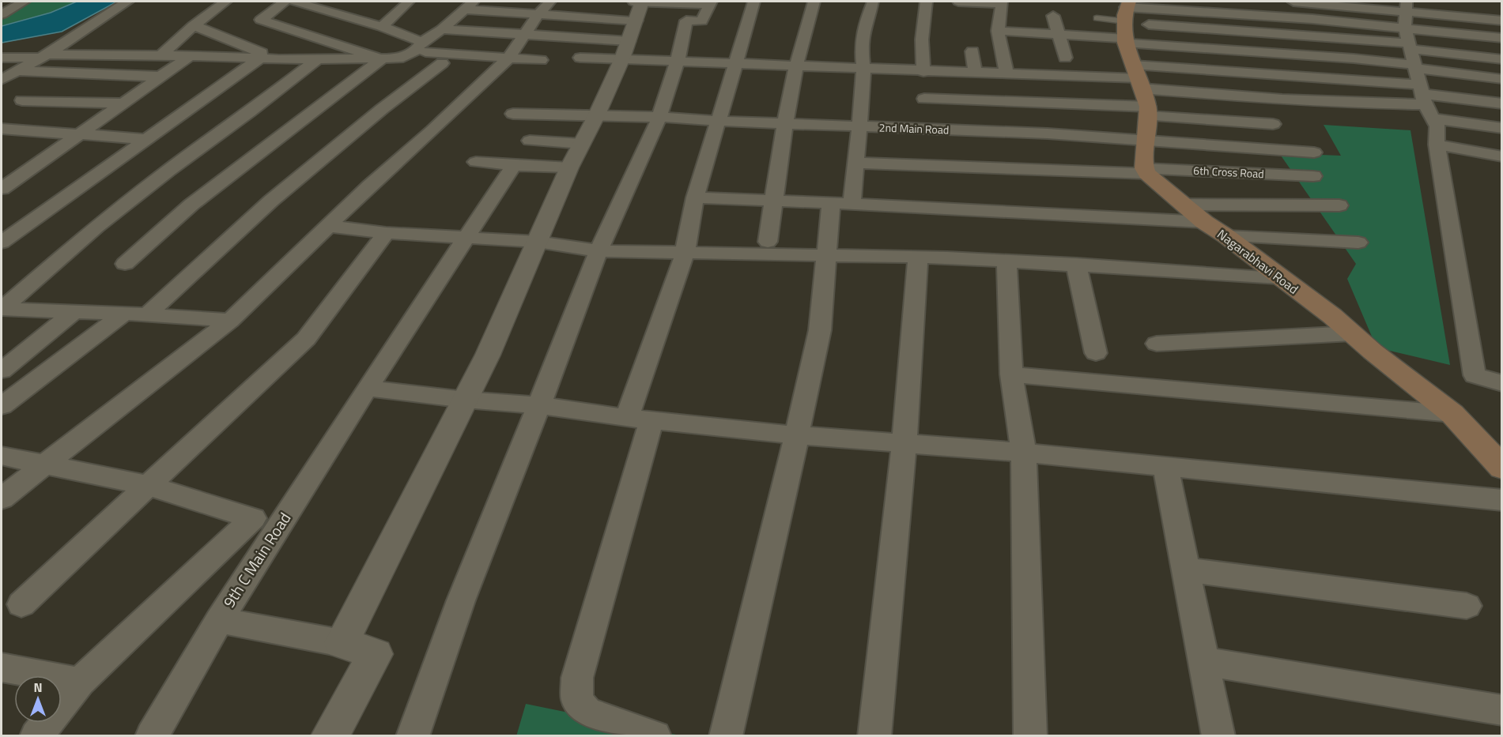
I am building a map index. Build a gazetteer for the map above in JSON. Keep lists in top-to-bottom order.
{
  "streets": {
    "main road": ["Nagarabhavi Road"],
    "street": ["2nd Main Road", "6th Cross Road", "9th C Main Road"]
  },
  "crossings": [
    ["6th Cross Road", "Nagarabhavi Road"]
  ],
  "north": "top"
}
